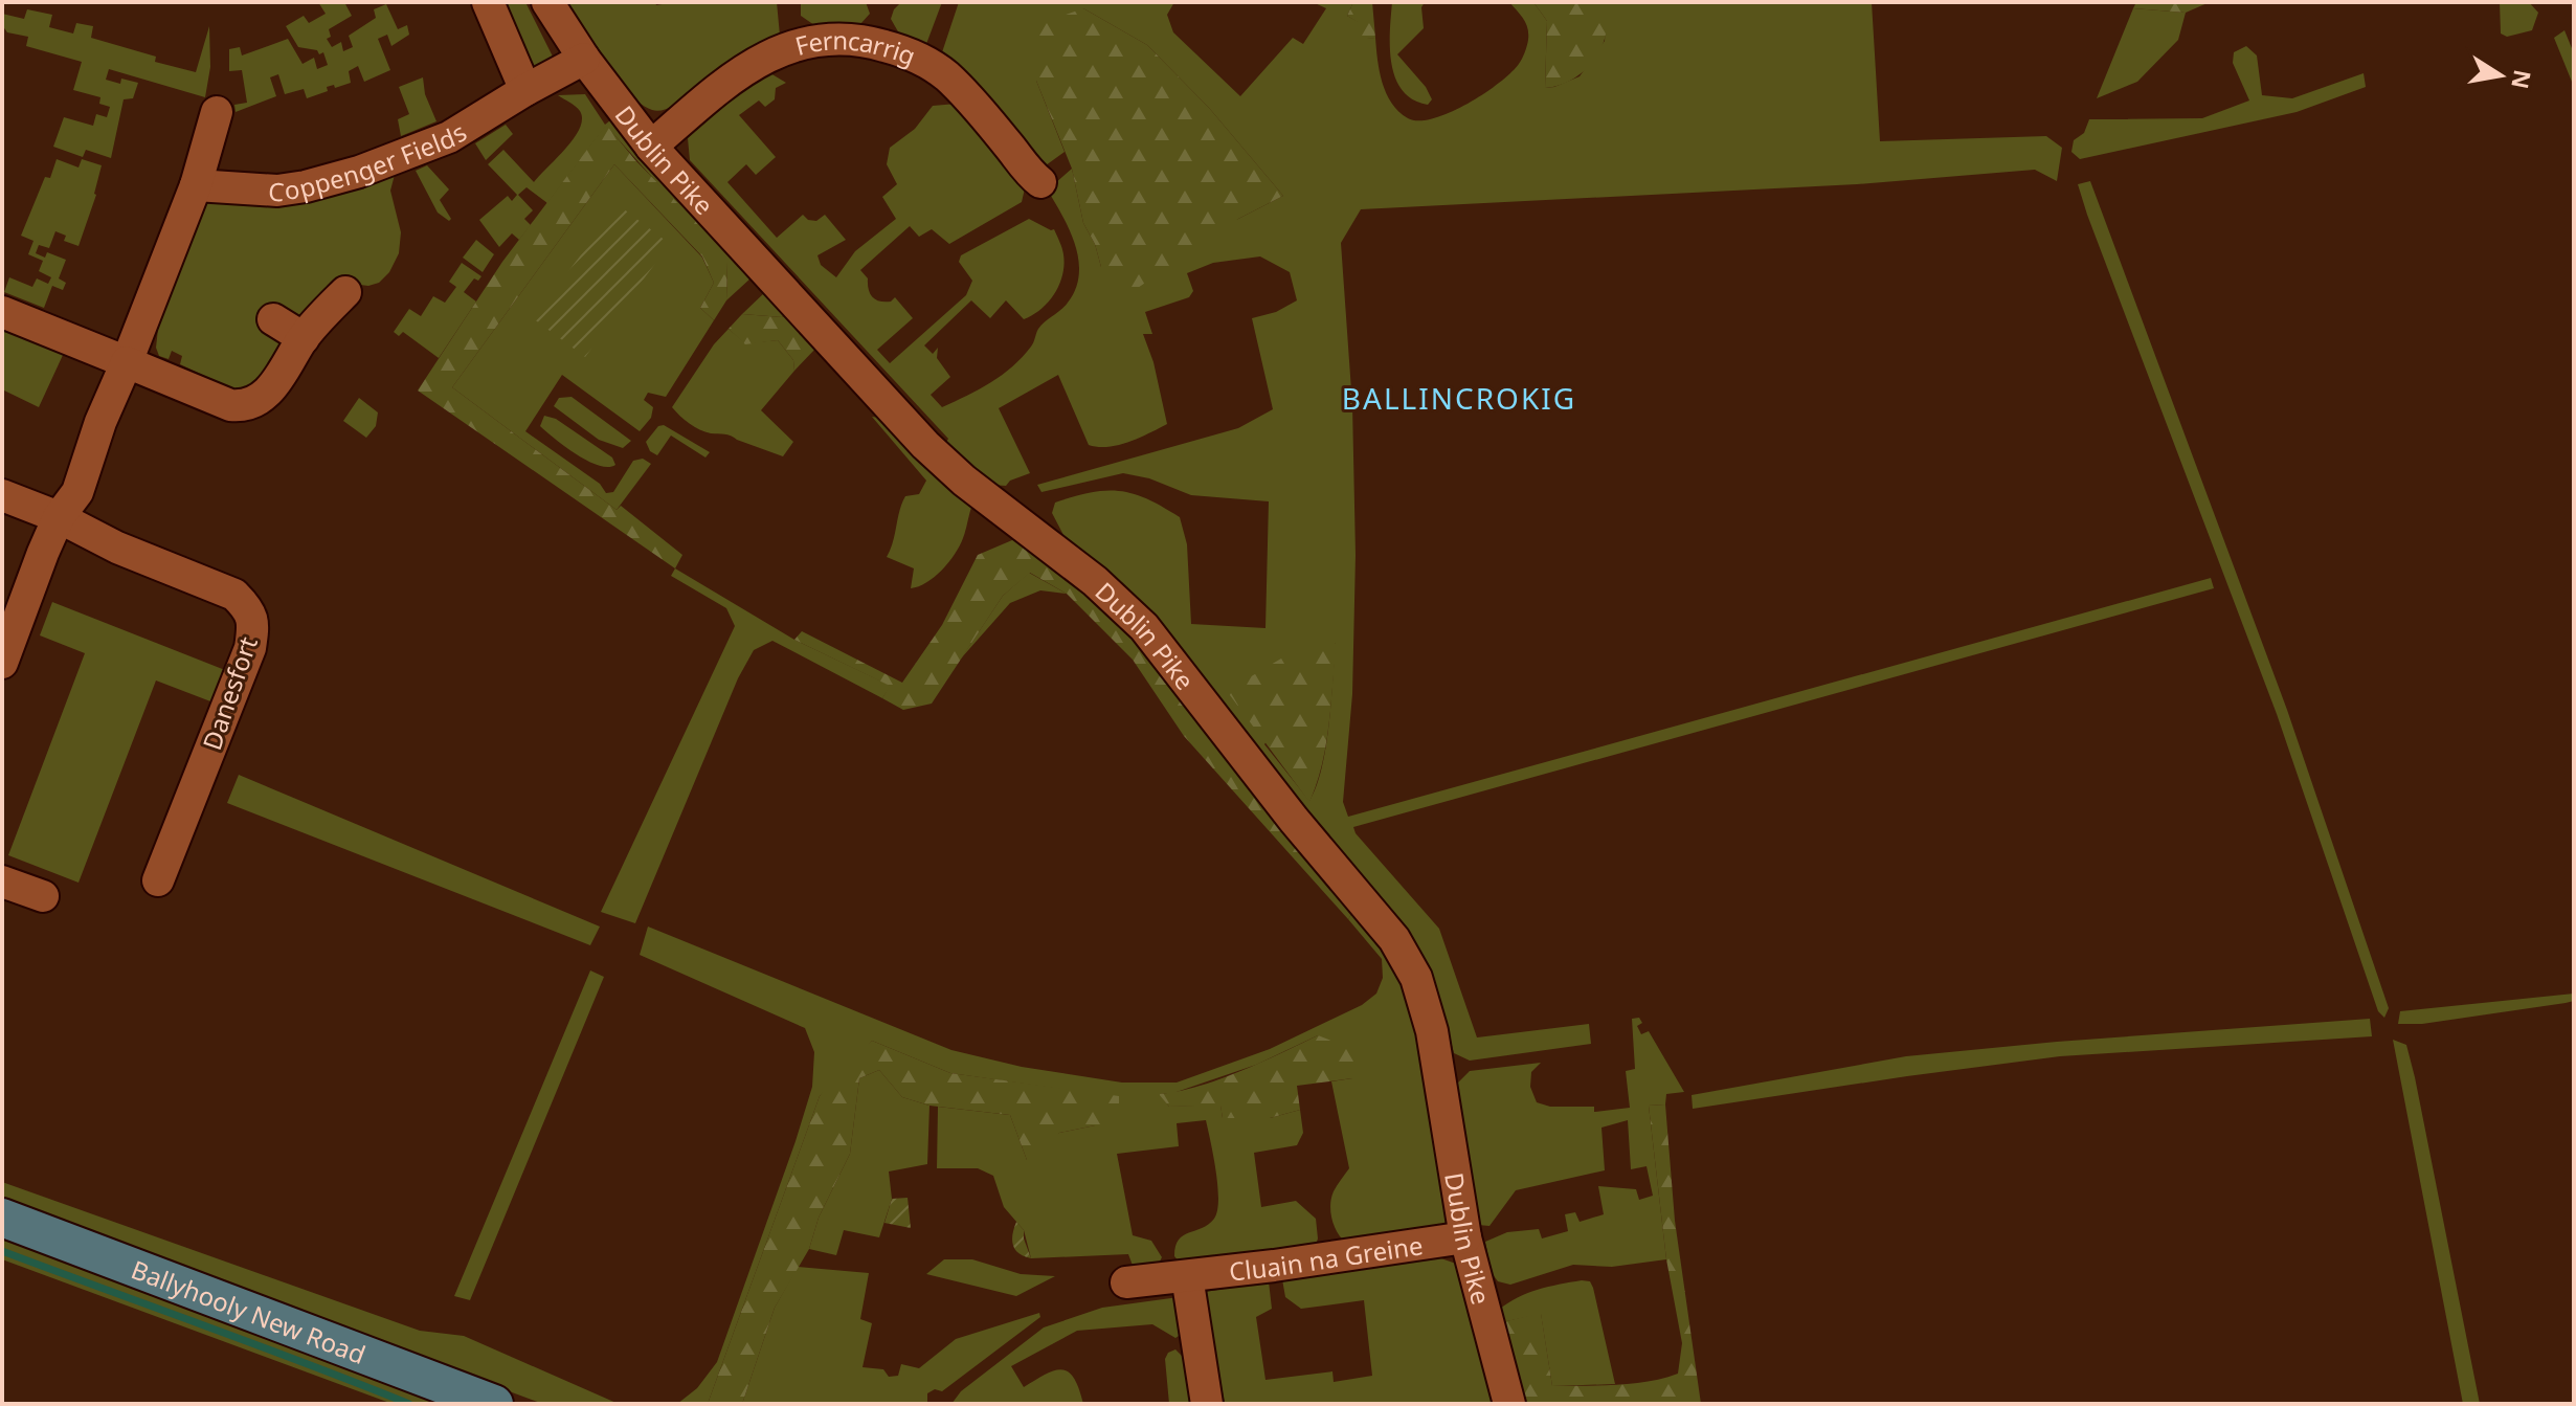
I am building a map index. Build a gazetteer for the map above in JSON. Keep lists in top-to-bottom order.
{
  "streets": {
    "main road": ["Ballyhooly New Road"],
    "street": [
      "Ferncarrig",
      "Coppenger Fields",
      "Dublin Pike",
      "Danesfort",
      "Cluain na Greine"
    ]
  },
  "crossings": [
    ["Ferncarrig", "Dublin Pike"],
    ["Coppenger Fields", "Dublin Pike"],
    ["Dublin Pike", "Cluain na Greine"]
  ],
  "districts": ["BALLINCROKIG"],
  "north": "right"
}
